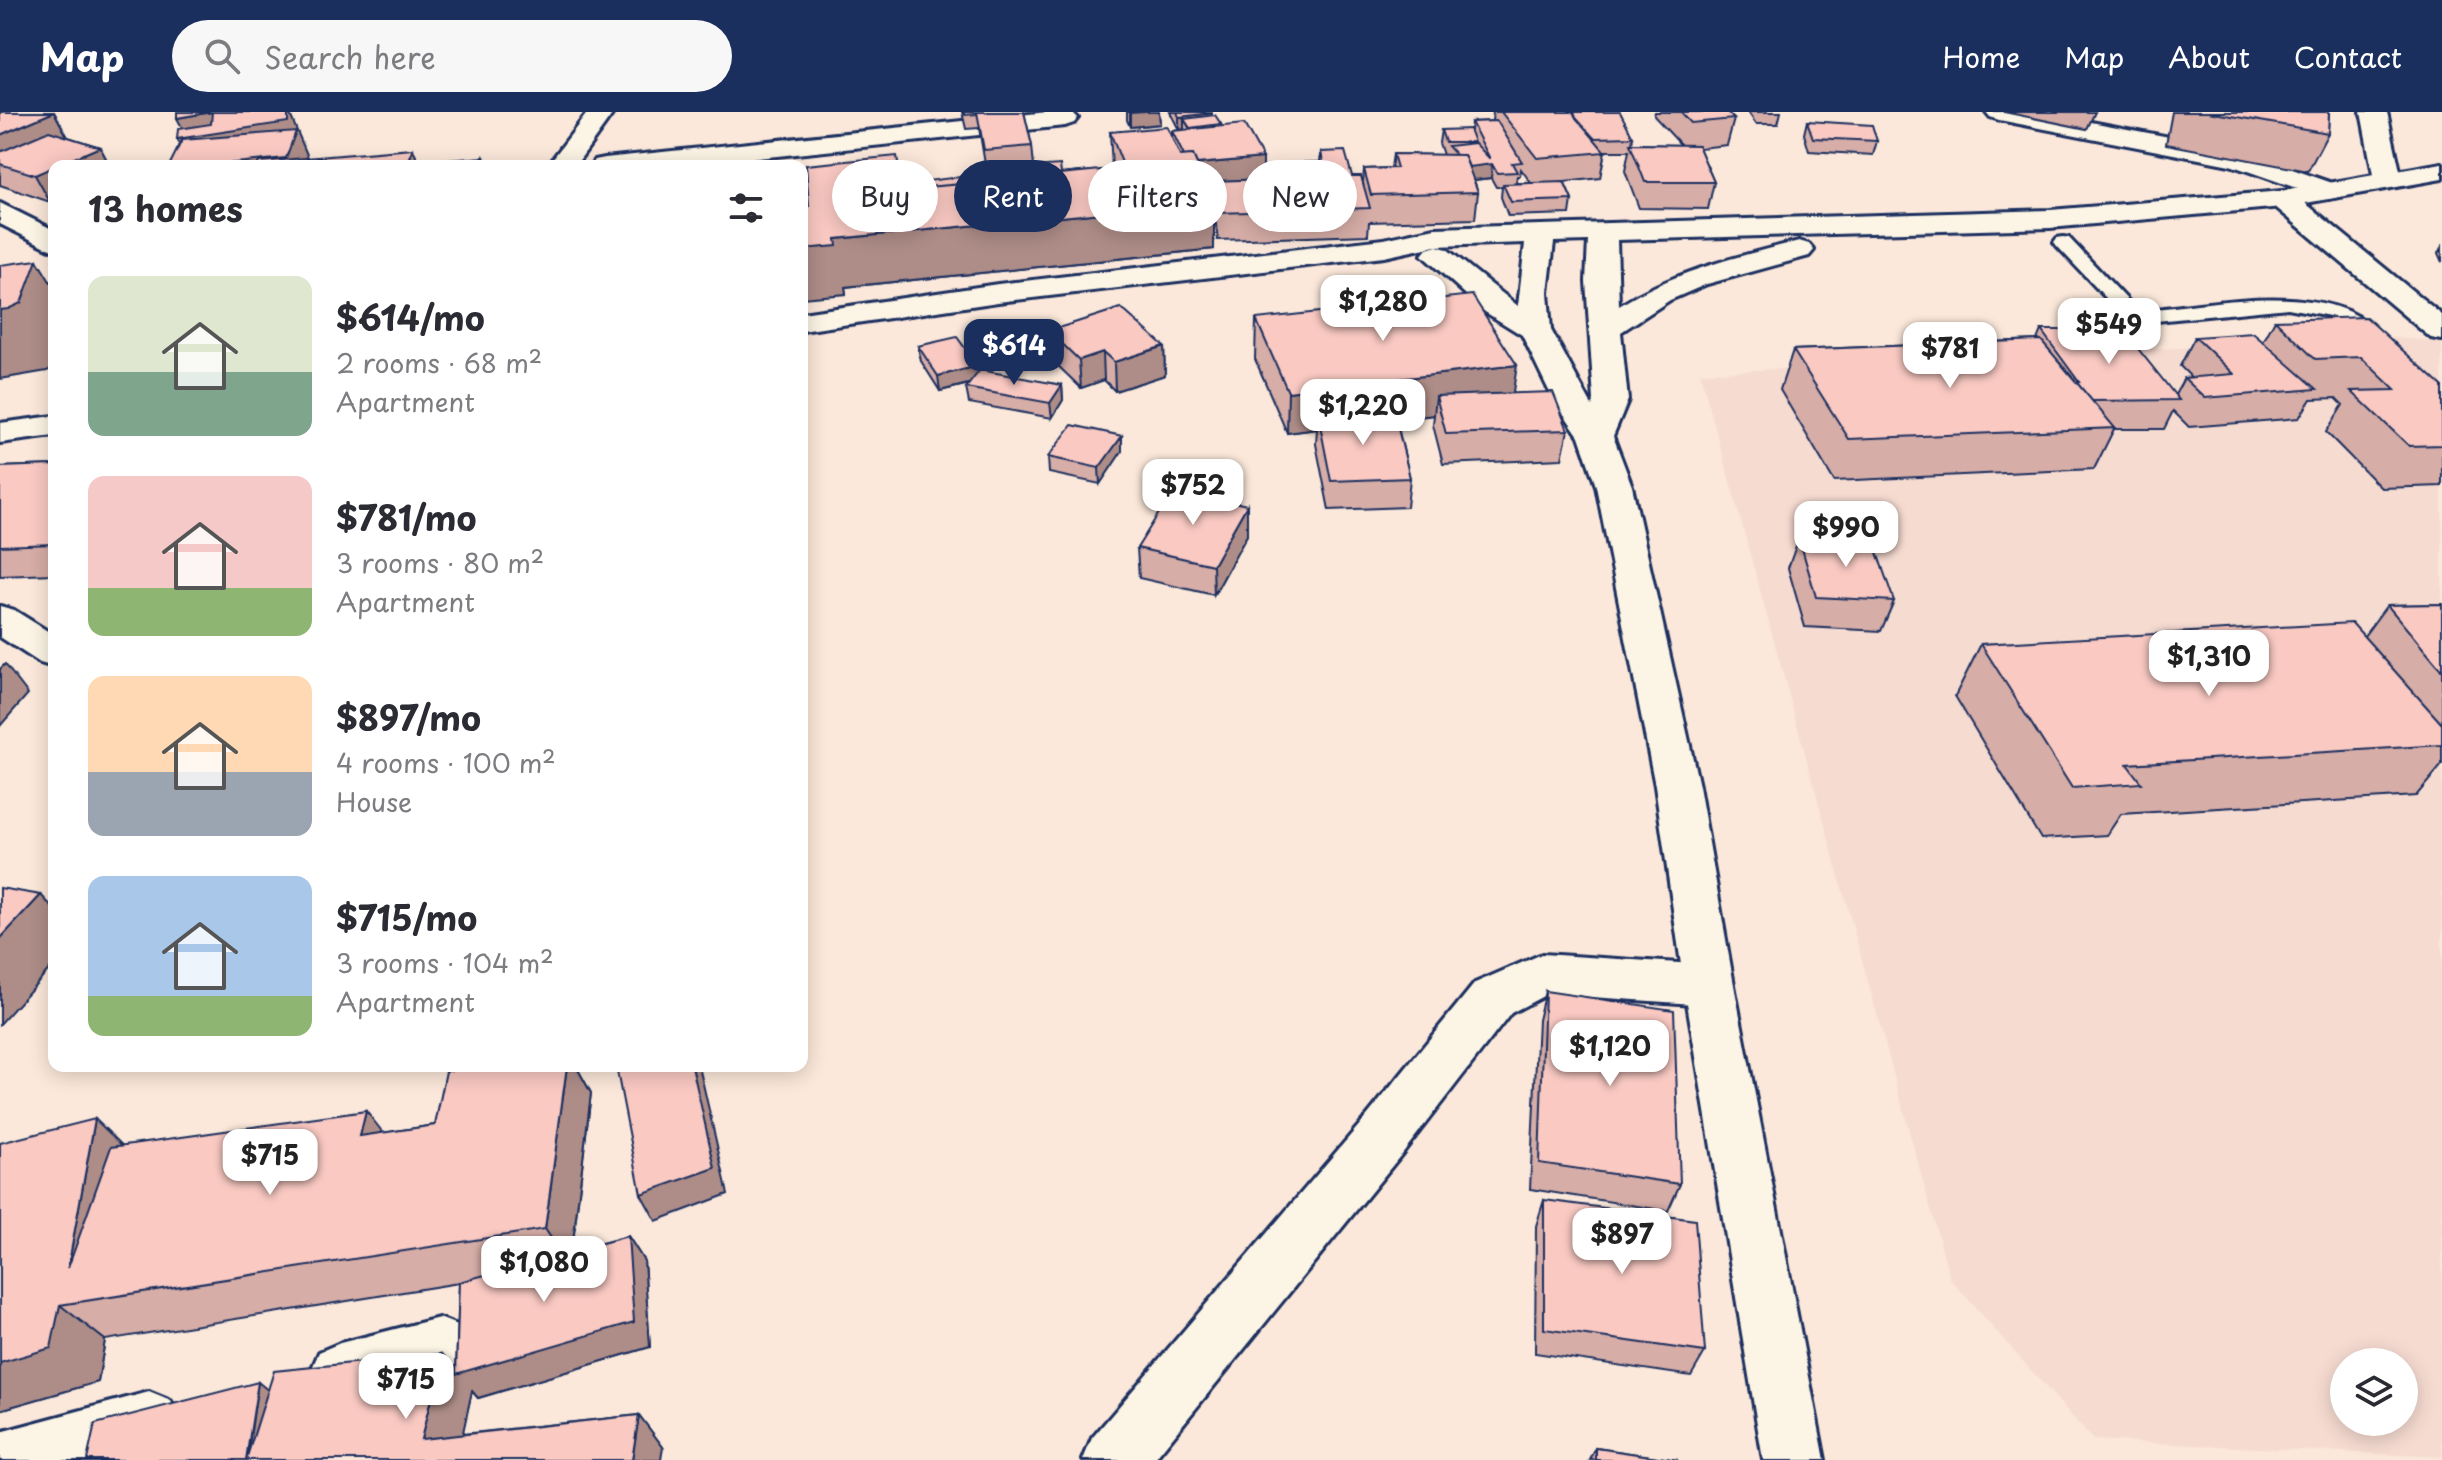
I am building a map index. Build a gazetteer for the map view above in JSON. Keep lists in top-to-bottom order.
{
  "page": {
    "header": "Map",
    "search": "Search here",
    "nav": [
      "Home",
      "Map",
      "About",
      "Contact"
    ],
    "chip": [
      "Buy",
      "Rent",
      "Filters",
      "New"
    ],
    "heading": "13 homes",
    "list": [
      {
        "name": "$614/mo",
        "note": "2 rooms · 68 m² · Apartment"
      },
      {
        "name": "$781/mo",
        "note": "3 rooms · 80 m² · Apartment"
      },
      {
        "name": "$897/mo",
        "note": "4 rooms · 100 m² · House"
      },
      {
        "name": "$715/mo",
        "note": "3 rooms · 104 m² · Apartment"
      }
    ],
    "price": [
      "$1,280",
      "$549",
      "$614",
      "$781",
      "$1,220",
      "$752",
      "$990",
      "$1,310",
      "$1,120",
      "$715",
      "$897",
      "$1,080",
      "$715"
    ]
  }
}
